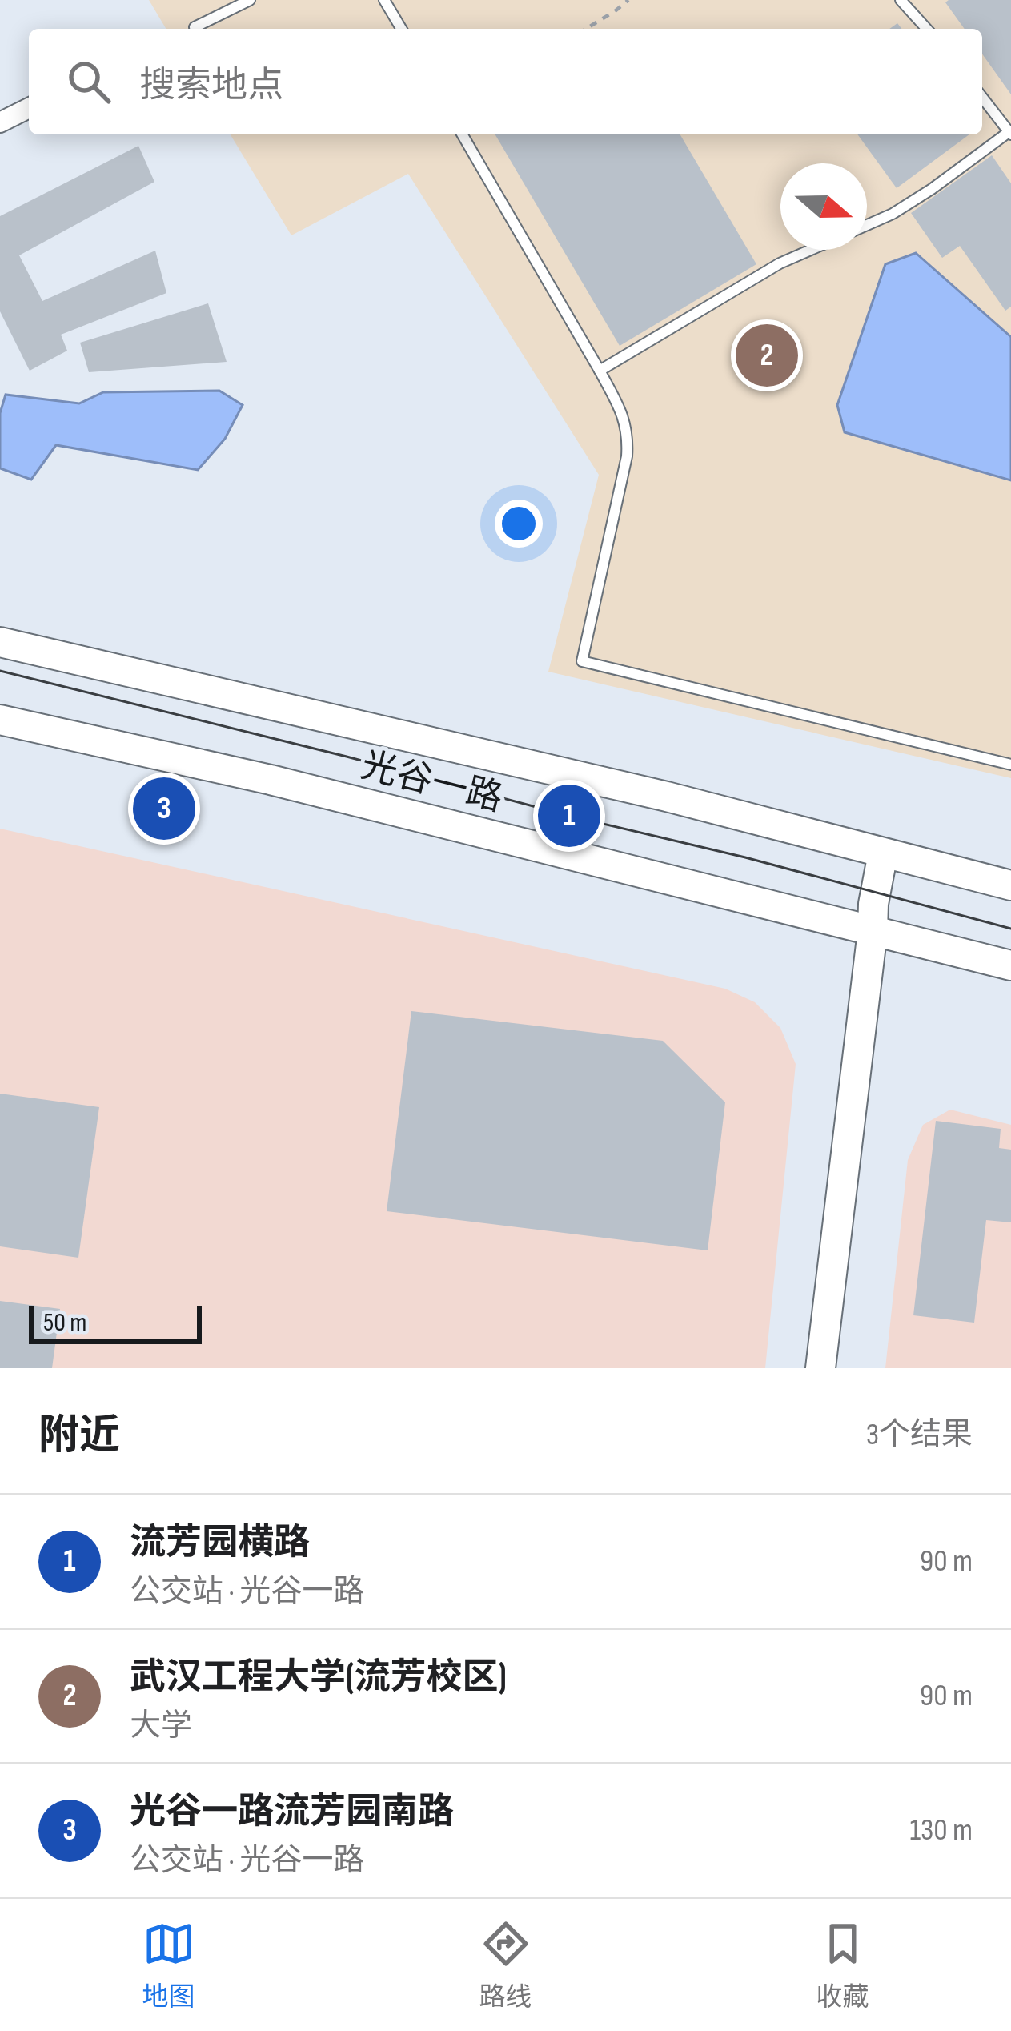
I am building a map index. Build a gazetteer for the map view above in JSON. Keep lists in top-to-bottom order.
{
  "streets": {
    "main road": ["光谷一路"]
  },
  "scale_bar": "50 m",
  "north": "right",
  "page": {
    "search": "搜索地点",
    "pins": ["2", "3", "1"],
    "scale": "50 m",
    "heading": ["附近", "3个结果"],
    "list": [
      {
        "mark": "1",
        "name": "流芳园横路",
        "note": "公交站 · 光谷一路",
        "value": "90 m"
      },
      {
        "mark": "2",
        "name": "武汉工程大学(流芳校区)",
        "note": "大学",
        "value": "90 m"
      },
      {
        "mark": "3",
        "name": "光谷一路流芳园南路",
        "note": "公交站 · 光谷一路",
        "value": "130 m"
      }
    ],
    "nav": ["地图", "路线", "收藏"]
  }
}
